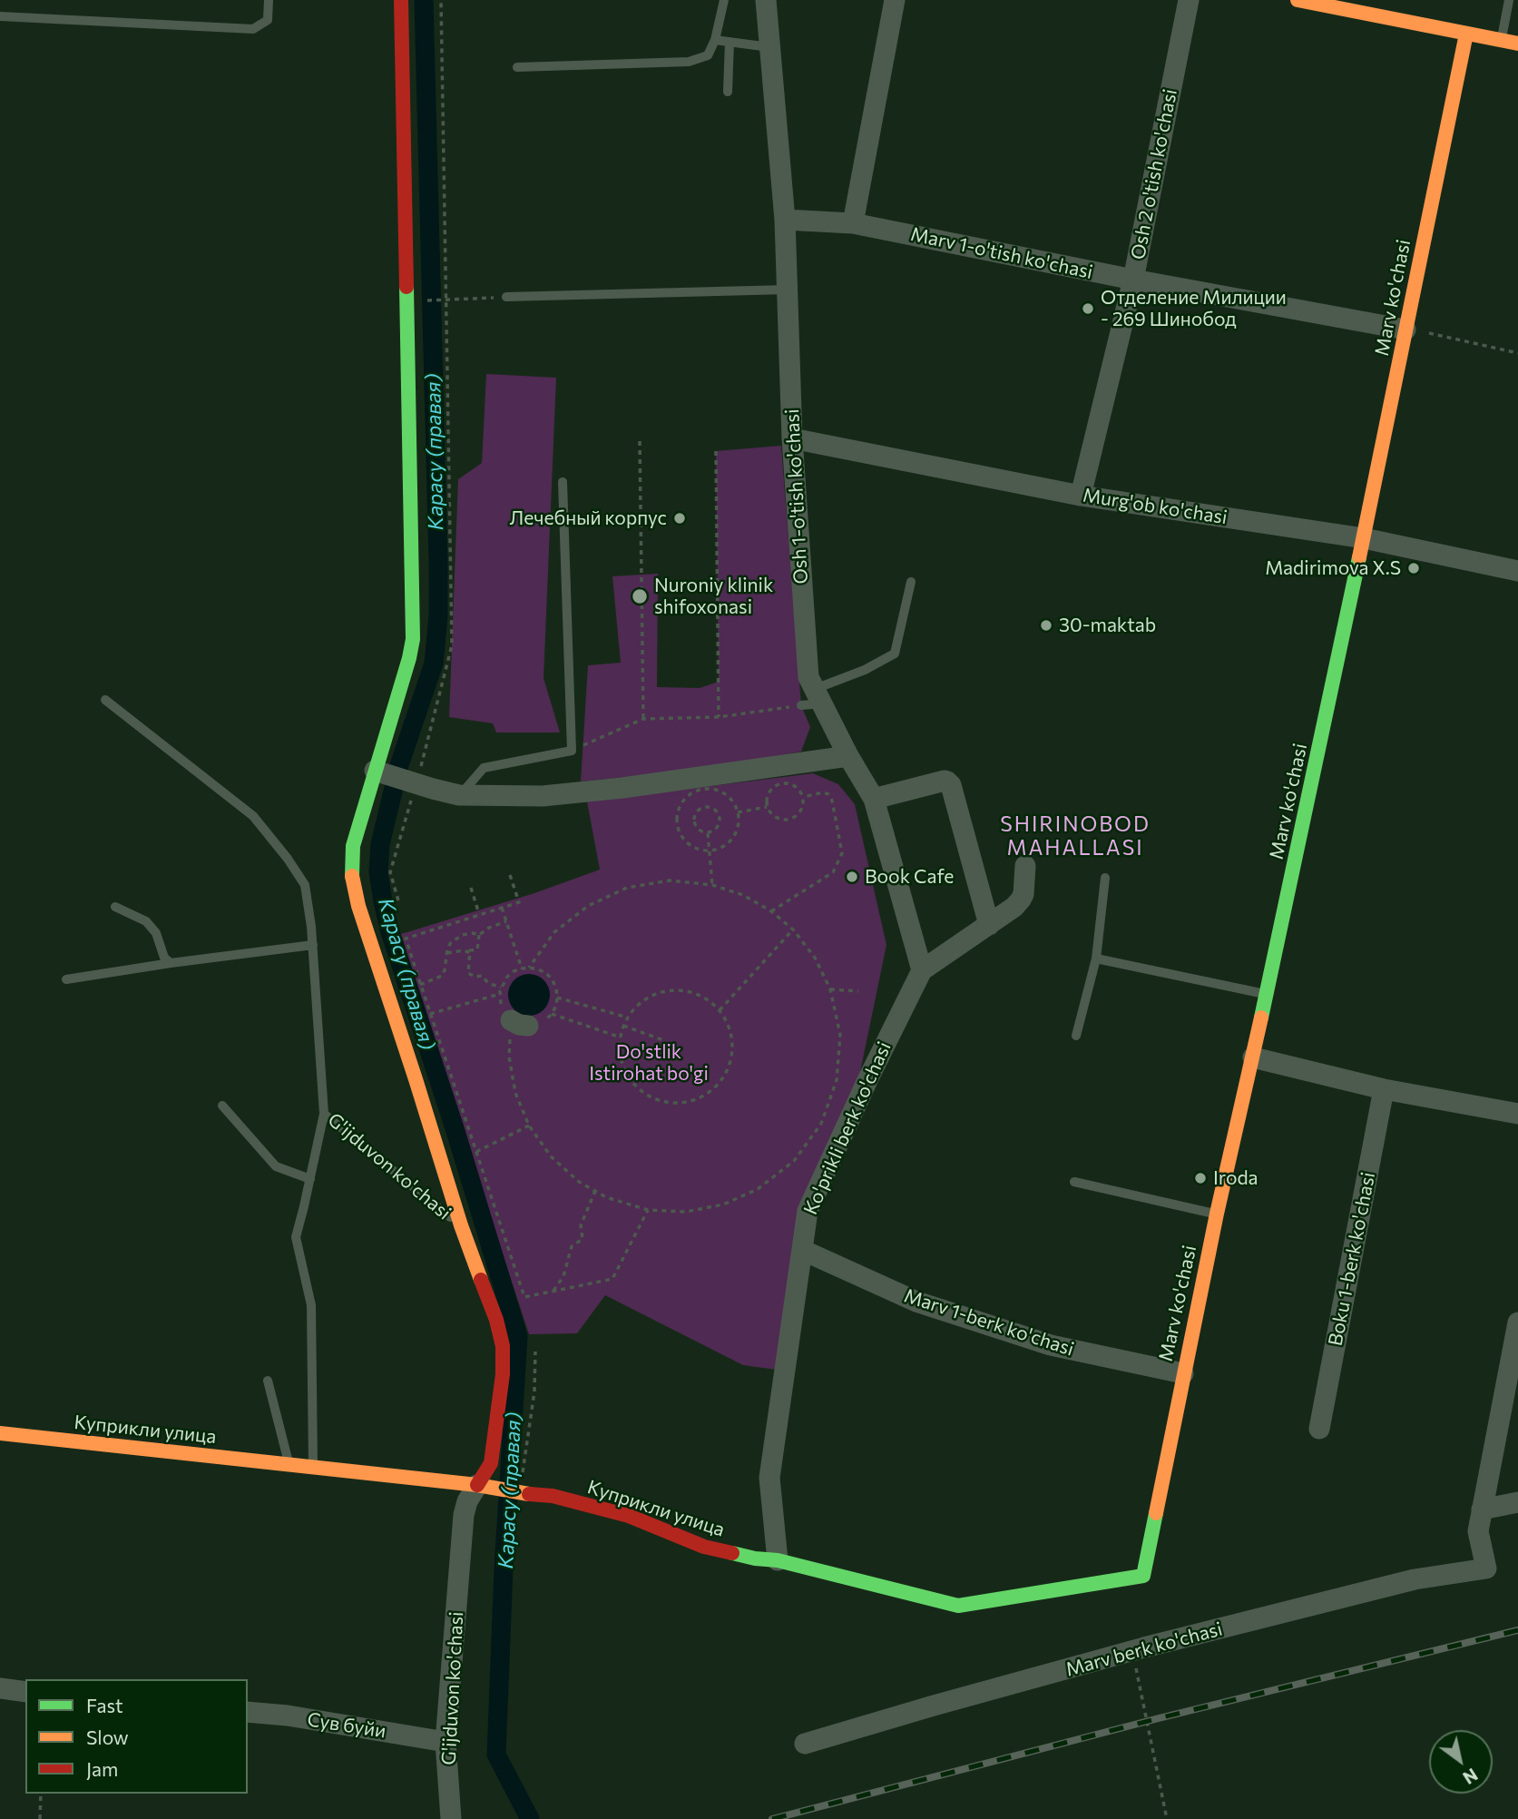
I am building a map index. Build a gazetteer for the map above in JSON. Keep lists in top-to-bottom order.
{
  "streets": {
    "street": [
      "Osh 2 o'tish ko'chasi",
      "Marv 1-o'tish ko'chasi",
      "Marv ko'chasi",
      "Osh 1-o'tish ko'chasi",
      "Murg'ob ko'chasi",
      "Ko'prikli berk ko'chasi",
      "G'ijduvon ko'chasi",
      "Boku 1-berk ko'chasi",
      "Marv 1-berk ko'chasi",
      "Куприкли улица",
      "Marv berk ko'chasi",
      "Сув буйи"
    ]
  },
  "crossings": [
    ["Osh 2 o'tish ko'chasi", "Marv 1-o'tish ko'chasi"],
    ["Osh 2 o'tish ko'chasi", "Murg'ob ko'chasi"],
    ["Marv 1-o'tish ko'chasi", "Marv ko'chasi"],
    ["Marv 1-o'tish ko'chasi", "Osh 1-o'tish ko'chasi"],
    ["Marv ko'chasi", "Murg'ob ko'chasi"],
    ["Marv ko'chasi", "Marv 1-berk ko'chasi"],
    ["Marv ko'chasi", "Куприкли улица"],
    ["Osh 1-o'tish ko'chasi", "Murg'ob ko'chasi"],
    ["Osh 1-o'tish ko'chasi", "Ko'prikli berk ko'chasi"],
    ["Ko'prikli berk ko'chasi", "Marv 1-berk ko'chasi"],
    ["Ko'prikli berk ko'chasi", "Куприкли улица"],
    ["G'ijduvon ko'chasi", "Куприкли улица"],
    ["G'ijduvon ko'chasi", "Сув буйи"]
  ],
  "districts": ["SHIRINOBOD MAHALLASI"],
  "water": ["Карасу (правая)"],
  "parks": ["Do'stlik Istirohat bo'gi"],
  "places": [
    "Отделение Милиции - 269 Шинобод",
    "Лечебный корпус",
    "Madirimova X.S",
    "Nuroniy klinik shifoxonasi",
    "30-maktab",
    "Book Cafe",
    "Iroda"
  ],
  "legend": ["Fast", "Slow", "Jam"],
  "north": "bottom right"
}
